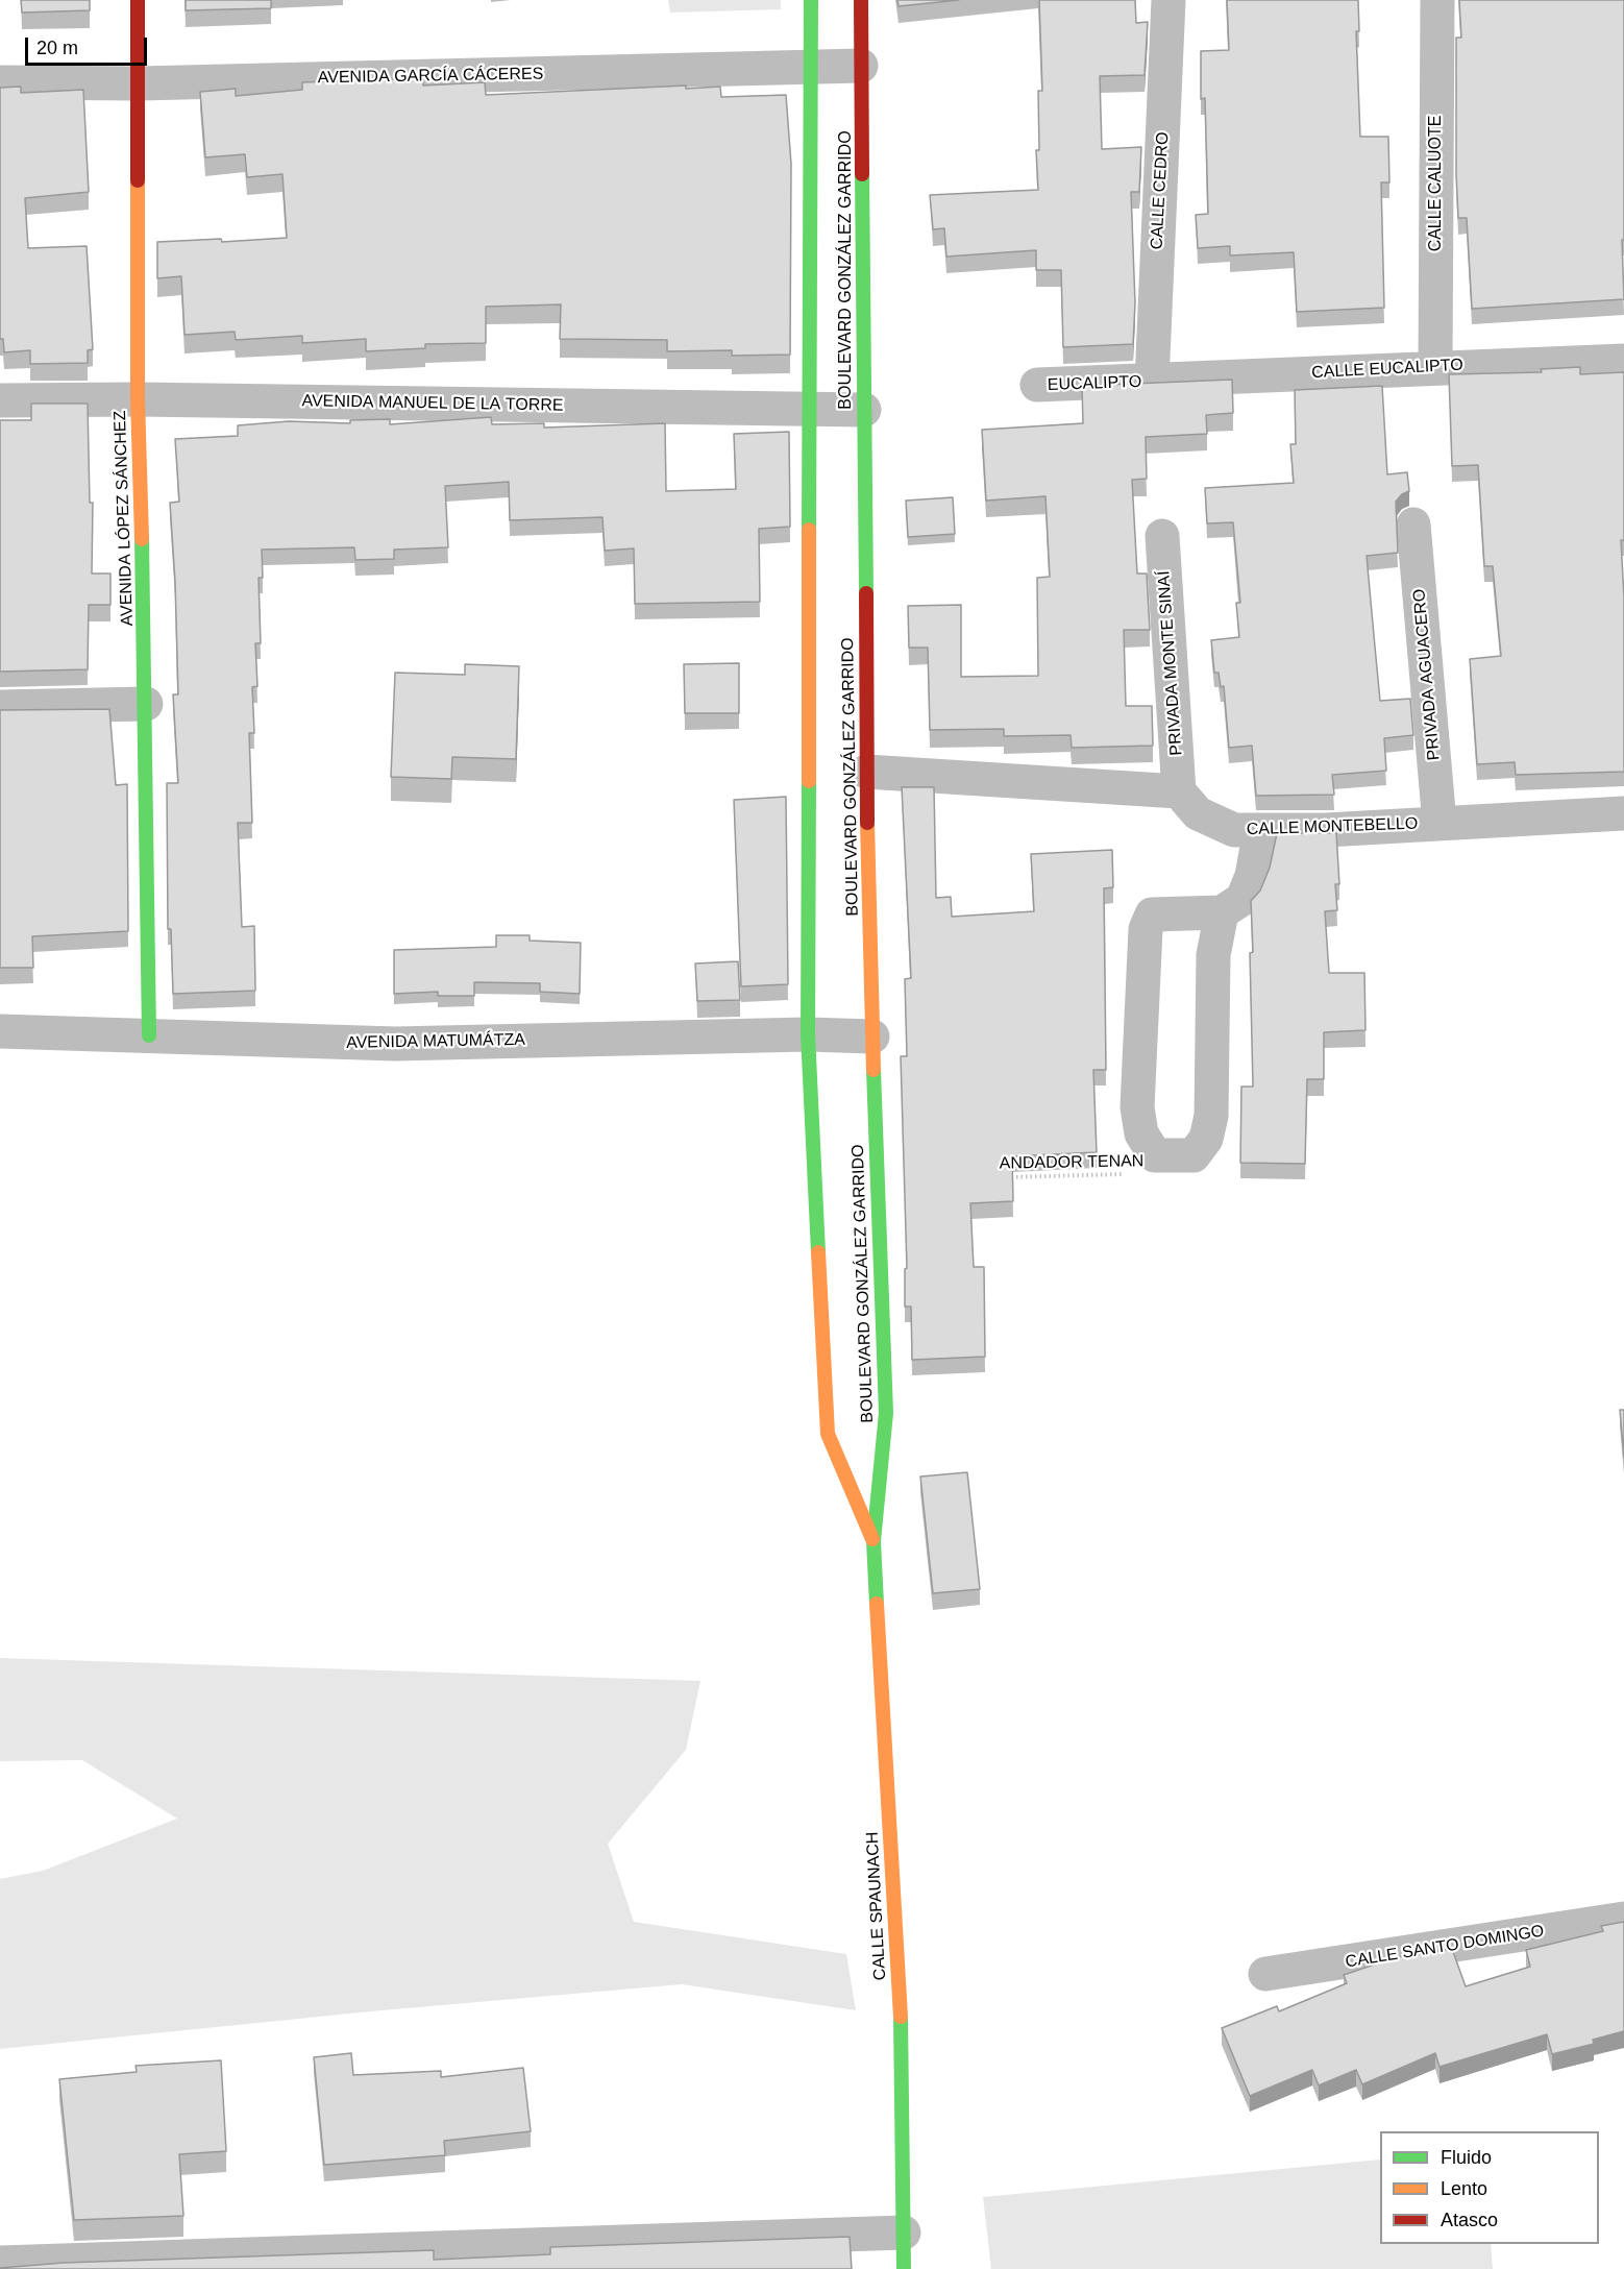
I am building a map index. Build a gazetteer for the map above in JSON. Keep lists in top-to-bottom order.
{
  "streets": {
    "street": [
      "AVENIDA GARCÍA CÁCERES",
      "CALLE CALUOTE",
      "CALLE CEDRO",
      "BOULEVARD GONZÁLEZ GARRIDO",
      "CALLE EUCALIPTO",
      "EUCALIPTO",
      "AVENIDA MANUEL DE LA TORRE",
      "AVENIDA LÓPEZ SÁNCHEZ",
      "PRIVADA MONTE SINAÍ",
      "PRIVADA AGUACERO",
      "CALLE MONTEBELLO",
      "AVENIDA MATUMÁTZA",
      "CALLE SPAUNACH",
      "CALLE SANTO DOMINGO"
    ],
    "path": ["ANDADOR TENAN"]
  },
  "crossings": [
    ["AVENIDA GARCÍA CÁCERES", "BOULEVARD GONZÁLEZ GARRIDO"],
    ["AVENIDA GARCÍA CÁCERES", "AVENIDA LÓPEZ SÁNCHEZ"],
    ["CALLE CALUOTE", "CALLE EUCALIPTO"],
    ["CALLE CEDRO", "CALLE EUCALIPTO"],
    ["CALLE CEDRO", "EUCALIPTO"],
    ["BOULEVARD GONZÁLEZ GARRIDO", "AVENIDA MANUEL DE LA TORRE"],
    ["BOULEVARD GONZÁLEZ GARRIDO", "AVENIDA MATUMÁTZA"],
    ["BOULEVARD GONZÁLEZ GARRIDO", "CALLE SPAUNACH"],
    ["CALLE EUCALIPTO", "EUCALIPTO"],
    ["AVENIDA MANUEL DE LA TORRE", "AVENIDA LÓPEZ SÁNCHEZ"],
    ["AVENIDA LÓPEZ SÁNCHEZ", "AVENIDA MATUMÁTZA"],
    ["PRIVADA MONTE SINAÍ", "CALLE MONTEBELLO"],
    ["PRIVADA AGUACERO", "CALLE MONTEBELLO"]
  ],
  "legend": ["Fluido", "Lento", "Atasco"],
  "scale_bar": "20 m"
}
